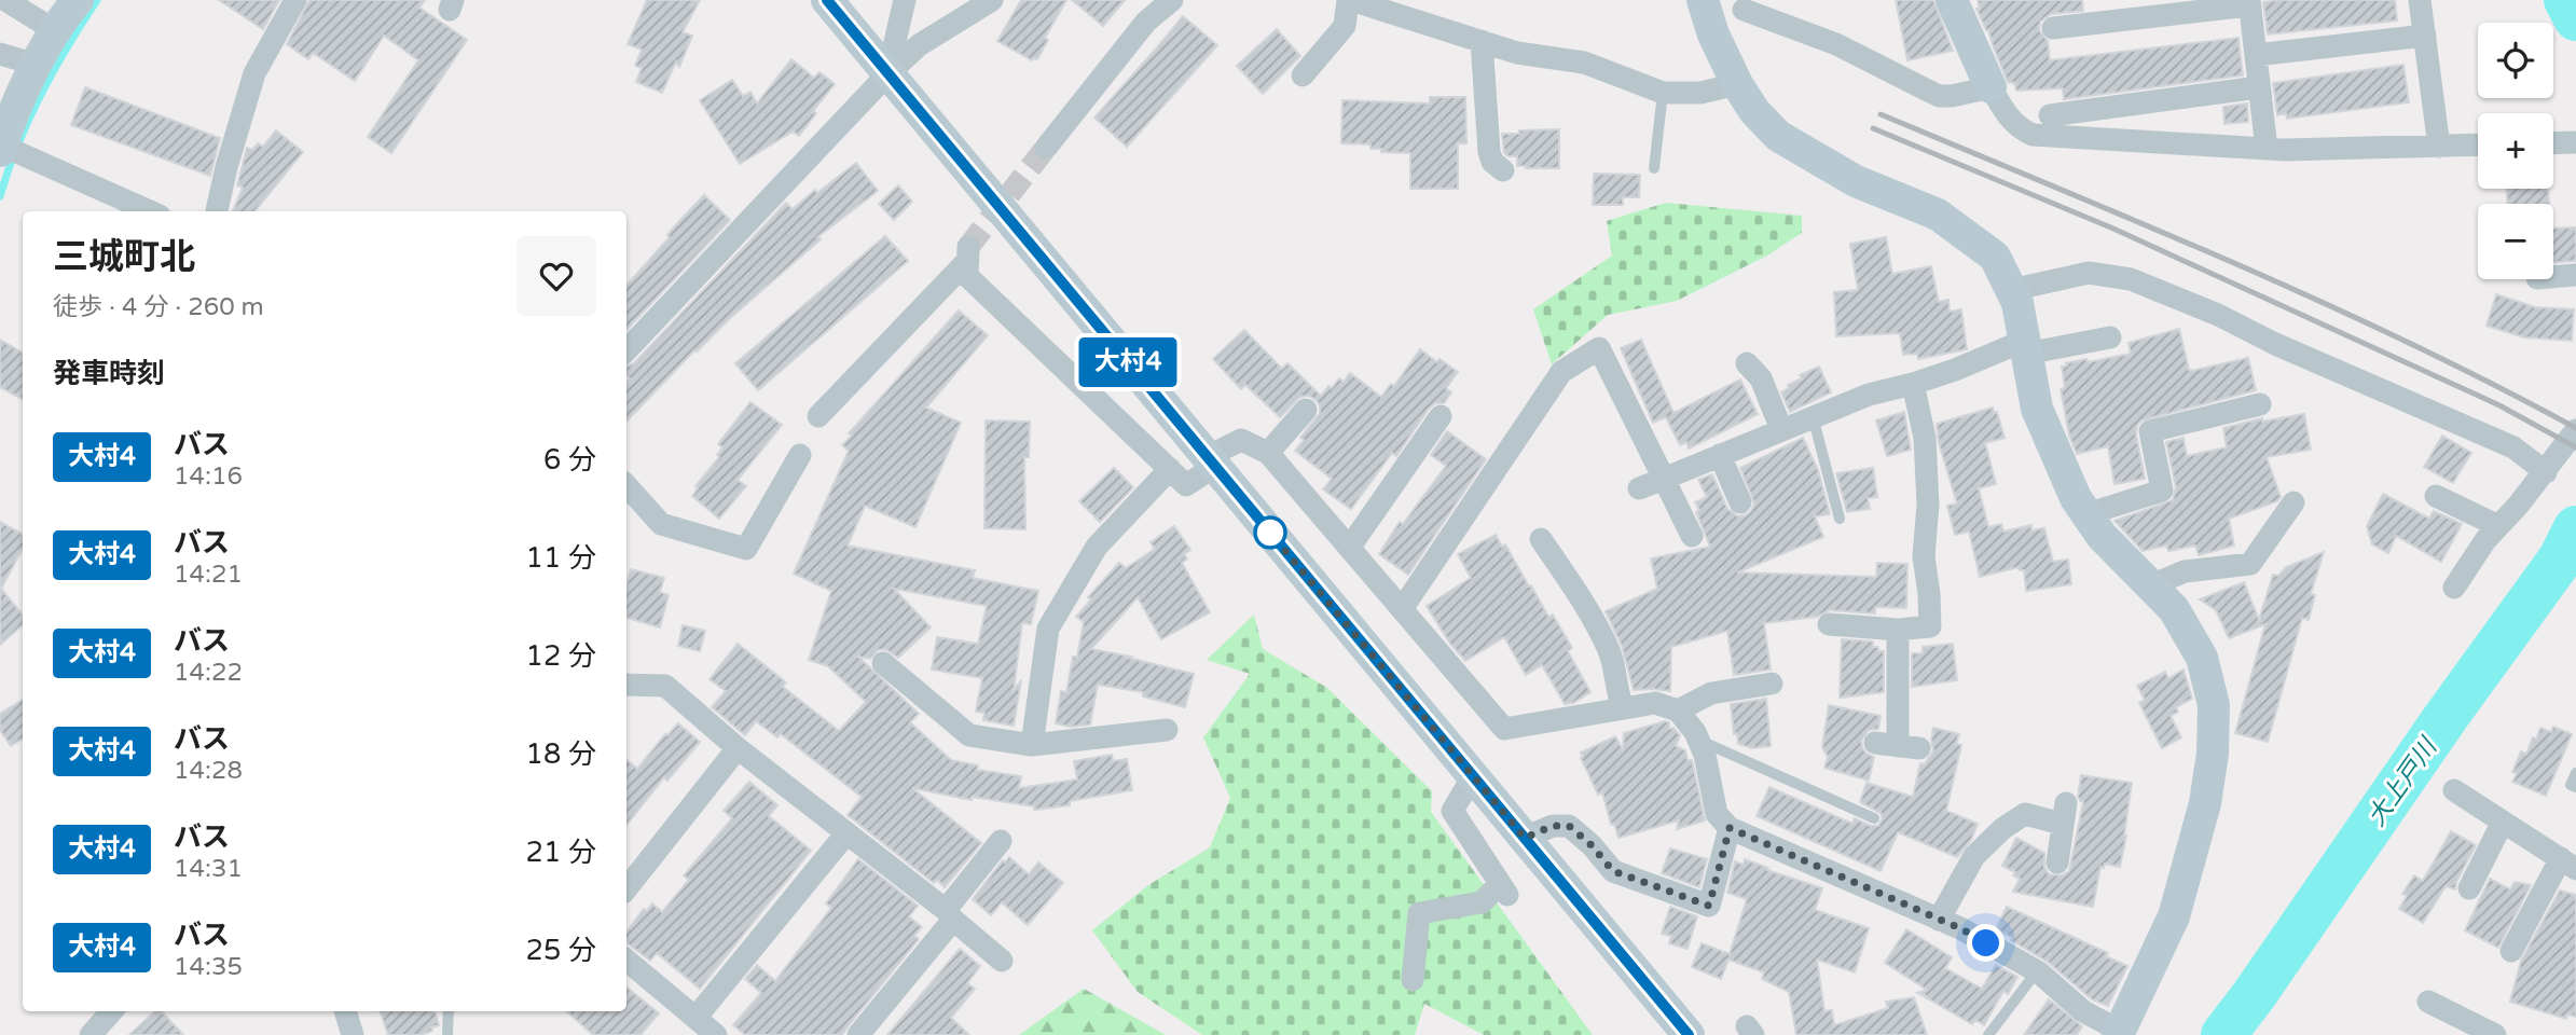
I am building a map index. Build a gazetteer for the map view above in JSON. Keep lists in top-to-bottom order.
{
  "water": ["大上戸川"],
  "lines": ["bus line 大村4"],
  "page": {
    "on_map": "大村4",
    "map_buttons": ["+", "−"],
    "heading": [
      ["三城町北", "徒歩 · 4 分 · 260 m"],
      "発車時刻"
    ],
    "list": [
      {
        "mark": "大村4",
        "name": "バス",
        "note": "14:16",
        "value": "6 分"
      },
      {
        "mark": "大村4",
        "name": "バス",
        "note": "14:21",
        "value": "11 分"
      },
      {
        "mark": "大村4",
        "name": "バス",
        "note": "14:22",
        "value": "12 分"
      },
      {
        "mark": "大村4",
        "name": "バス",
        "note": "14:28",
        "value": "18 分"
      },
      {
        "mark": "大村4",
        "name": "バス",
        "note": "14:31",
        "value": "21 分"
      },
      {
        "mark": "大村4",
        "name": "バス",
        "note": "14:35",
        "value": "25 分"
      }
    ]
  }
}
